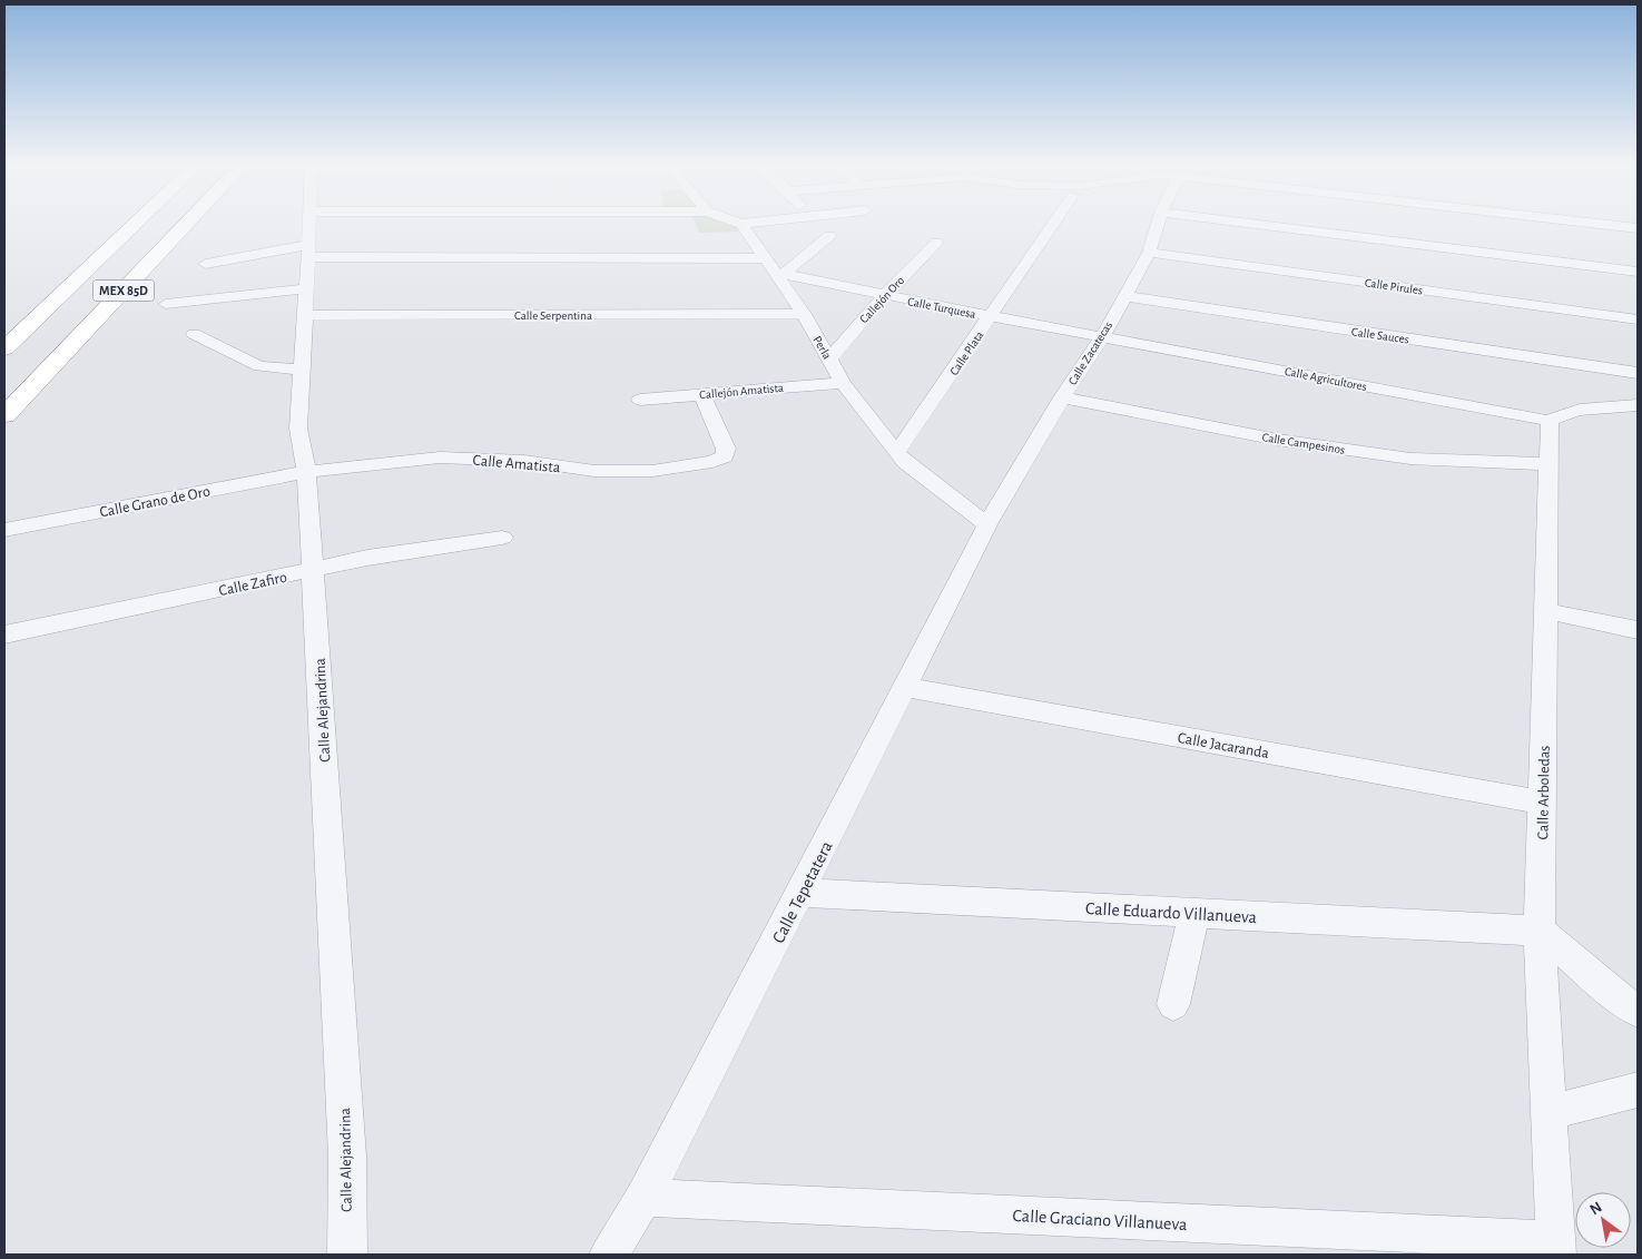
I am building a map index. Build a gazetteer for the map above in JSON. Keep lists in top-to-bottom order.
{
  "streets": {
    "highway": ["MEX 85D"],
    "street": [
      "Calle Pirules",
      "Callejón Oro",
      "Calle Turquesa",
      "Calle Serpentina",
      "Calle Sauces",
      "Perla",
      "Calle Plata",
      "Calle Zacatecas",
      "Calle Agricultores",
      "Callejón Amatista",
      "Calle Campesinos",
      "Calle Amatista",
      "Calle Grano de Oro",
      "Calle Zafiro",
      "Calle Alejandrina",
      "Calle Jacaranda",
      "Calle Arboledas",
      "Calle Tepetatera",
      "Calle Eduardo Villanueva",
      "Calle Graciano Villanueva"
    ]
  },
  "crossings": [
    ["Calle Pirules", "Calle Zacatecas"],
    ["Callejón Oro", "Calle Turquesa"],
    ["Callejón Oro", "Perla"],
    ["Calle Turquesa", "Perla"],
    ["Calle Turquesa", "Calle Plata"],
    ["Calle Turquesa", "Calle Zacatecas"],
    ["Calle Turquesa", "Calle Agricultores"],
    ["Calle Serpentina", "Perla"],
    ["Calle Serpentina", "Calle Alejandrina"],
    ["Calle Sauces", "Calle Zacatecas"],
    ["Perla", "Calle Plata"],
    ["Perla", "Calle Zacatecas"],
    ["Perla", "Callejón Amatista"],
    ["Perla", "Calle Tepetatera"],
    ["Calle Zacatecas", "Calle Agricultores"],
    ["Calle Zacatecas", "Calle Campesinos"],
    ["Calle Zacatecas", "Calle Tepetatera"],
    ["Calle Agricultores", "Calle Arboledas"],
    ["Callejón Amatista", "Calle Amatista"],
    ["Calle Campesinos", "Calle Arboledas"],
    ["Calle Amatista", "Calle Grano de Oro"],
    ["Calle Amatista", "Calle Alejandrina"],
    ["Calle Grano de Oro", "Calle Alejandrina"],
    ["Calle Zafiro", "Calle Alejandrina"],
    ["Calle Jacaranda", "Calle Arboledas"],
    ["Calle Jacaranda", "Calle Tepetatera"],
    ["Calle Arboledas", "Calle Eduardo Villanueva"],
    ["Calle Arboledas", "Calle Graciano Villanueva"],
    ["Calle Tepetatera", "Calle Eduardo Villanueva"],
    ["Calle Tepetatera", "Calle Graciano Villanueva"]
  ],
  "north": "top left"
}
